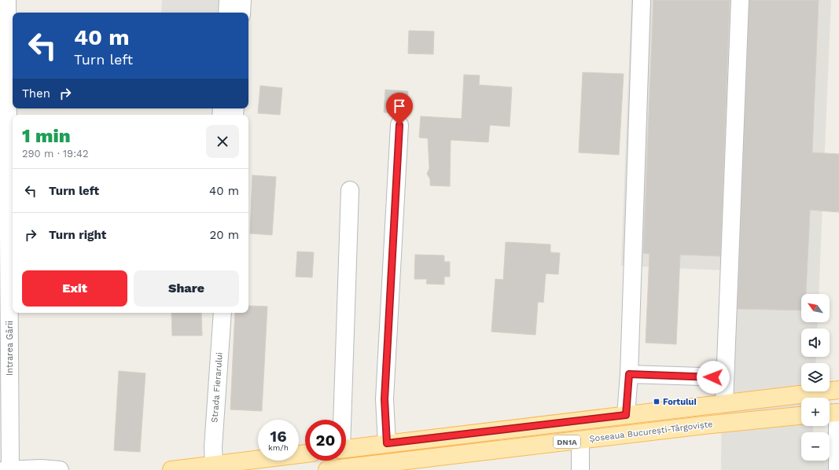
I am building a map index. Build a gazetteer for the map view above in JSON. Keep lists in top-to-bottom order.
{
  "streets": {
    "main road": ["Șoseaua București-Târgoviște", "DN1A"],
    "street": ["Intrarea Gării", "Strada Fierarului"]
  },
  "places": {
    "transit": ["Fortului"]
  },
  "north": "top left",
  "page": {
    "turn": ["40 m", "Turn left"],
    "then": "Then",
    "heading": ["1 min", "290 m · 19:42"],
    "list": [
      {
        "name": "Turn left",
        "value": "40 m"
      },
      {
        "name": "Turn right",
        "value": "20 m"
      }
    ],
    "buttons": ["Exit", "Share"],
    "map_buttons": ["+", "−"],
    "speed": "16 km/h",
    "limit": "20"
  }
}
